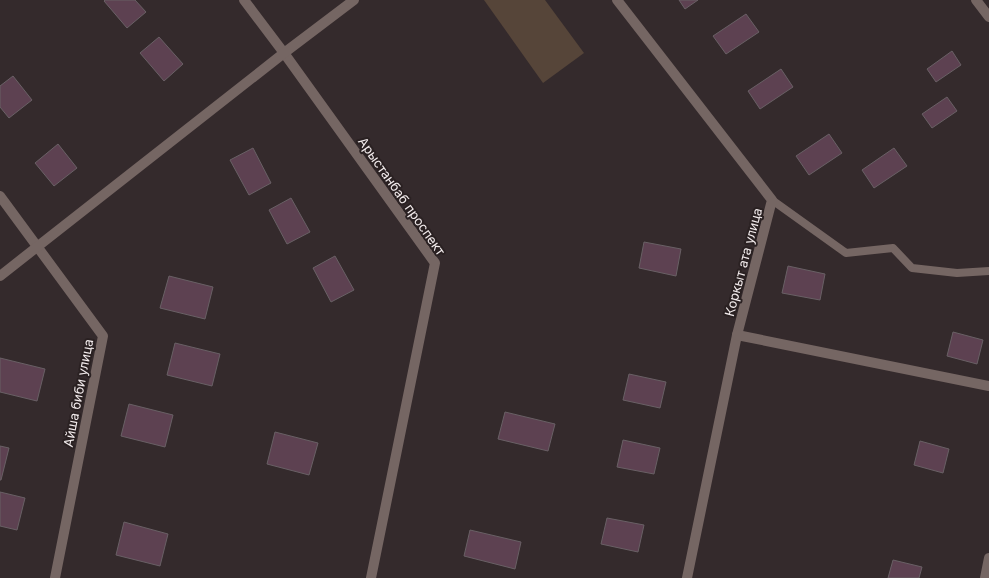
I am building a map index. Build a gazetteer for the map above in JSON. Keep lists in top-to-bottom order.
{
  "streets": {
    "street": ["Арыстанбаб проспект", "Коркыт ата улица", "Айша биби улица"]
  }
}
